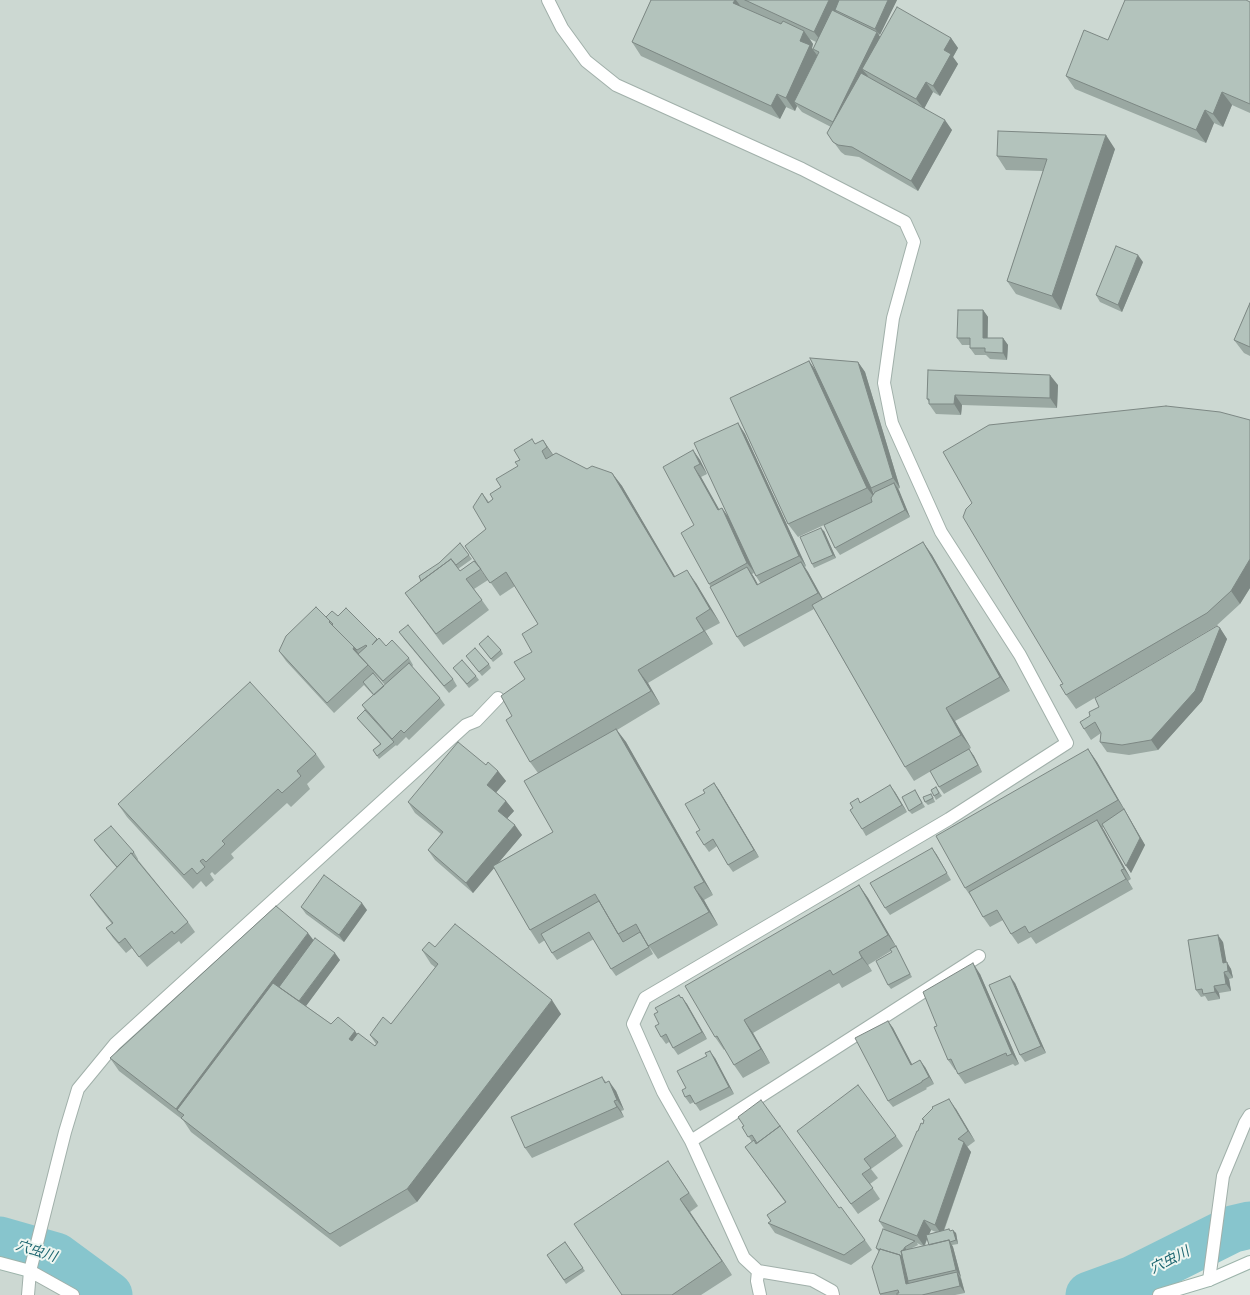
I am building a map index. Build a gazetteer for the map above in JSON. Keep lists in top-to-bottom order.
{
  "water": ["穴虫川"]
}
